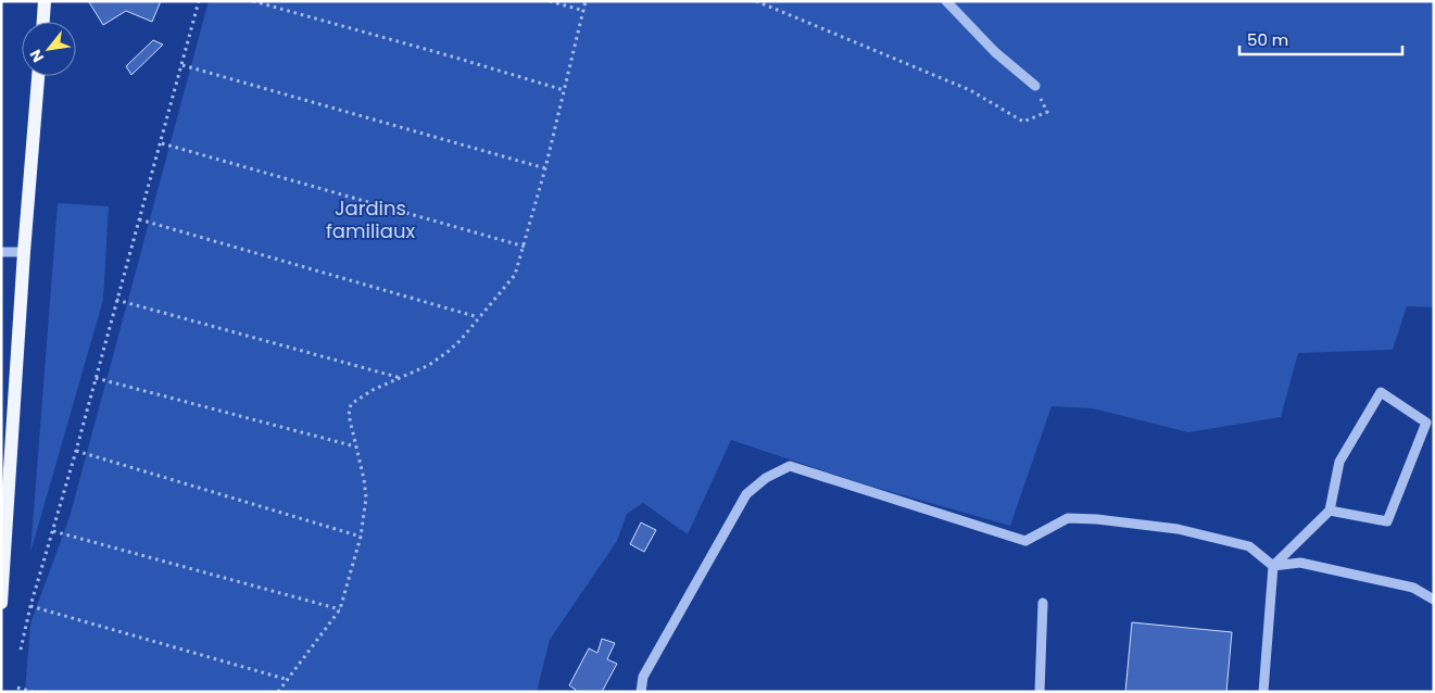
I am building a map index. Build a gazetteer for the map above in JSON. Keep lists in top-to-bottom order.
{
  "parks": ["Jardins familiaux"],
  "scale_bar": "50 m",
  "north": "bottom left"
}
